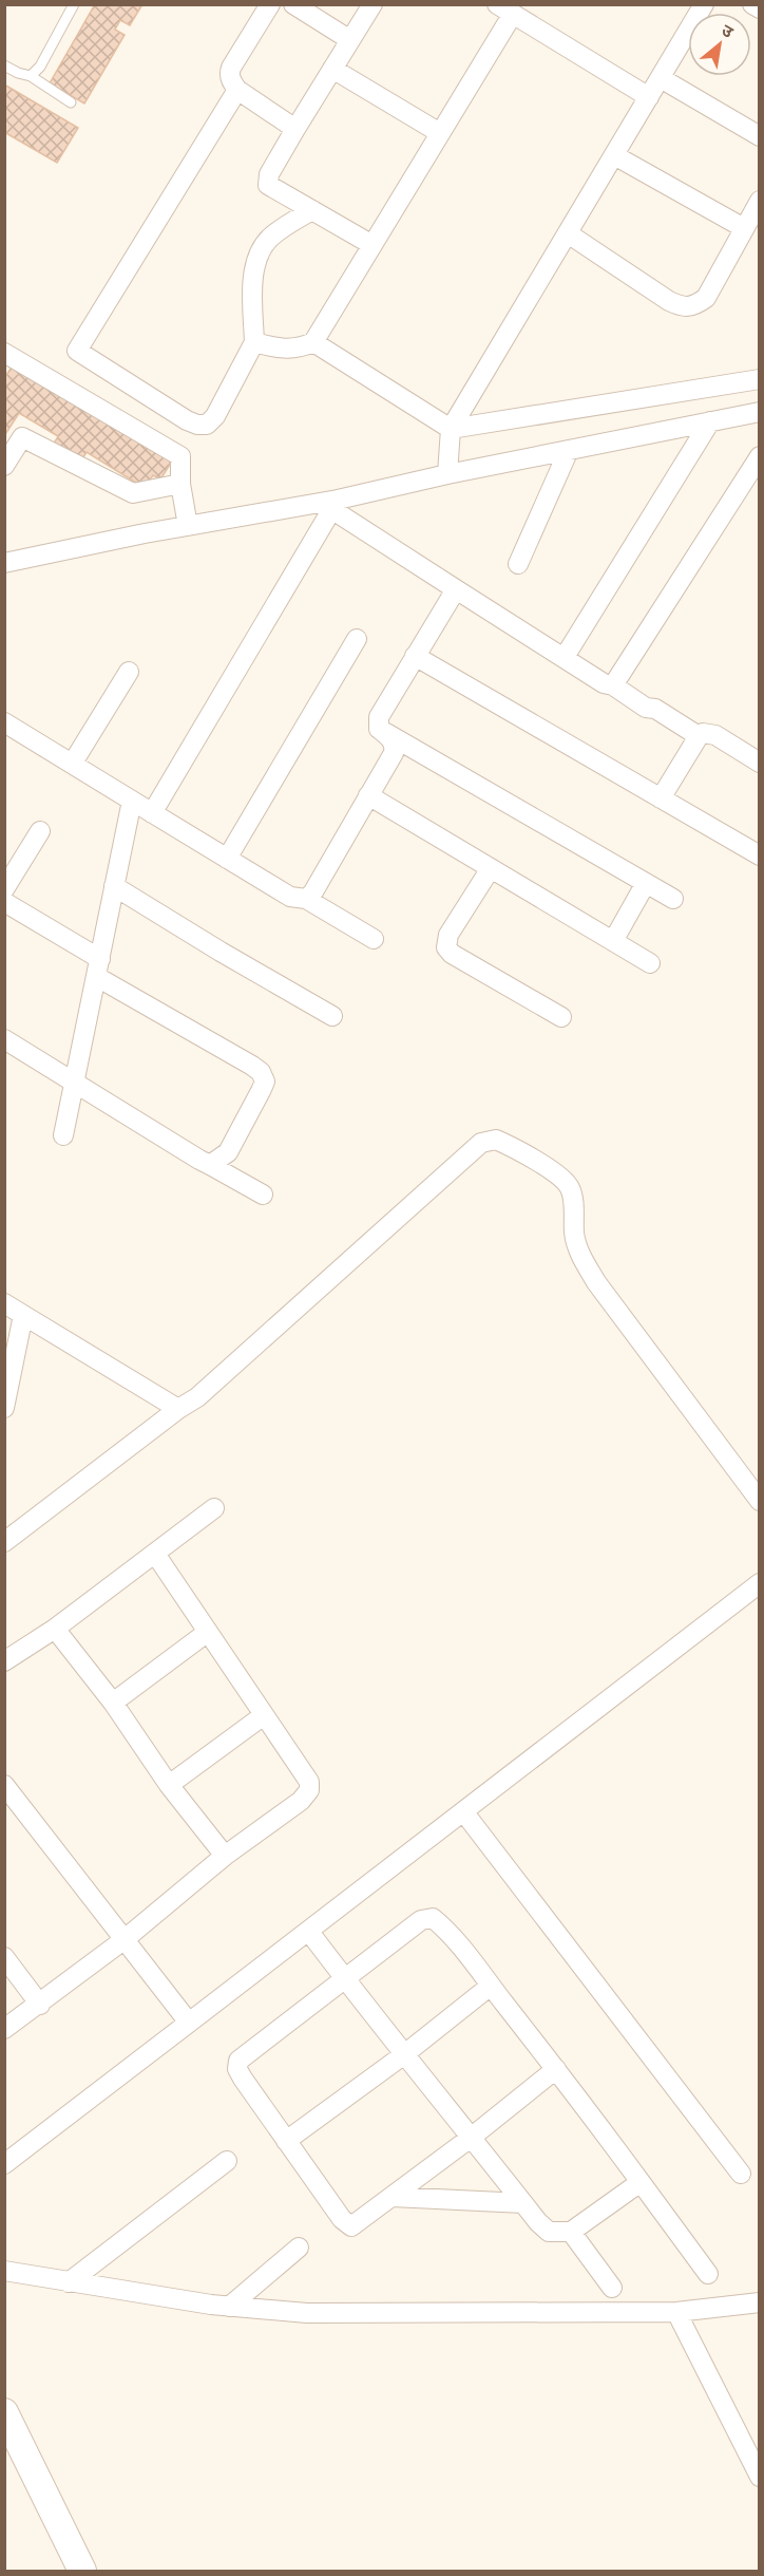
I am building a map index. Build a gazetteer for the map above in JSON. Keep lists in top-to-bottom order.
{
  "north": "top right"
}
